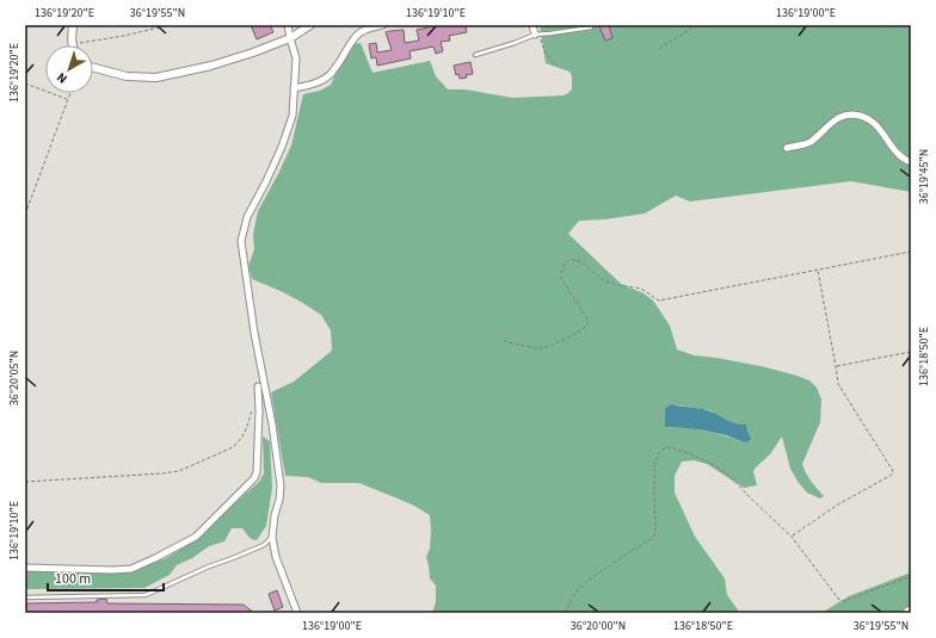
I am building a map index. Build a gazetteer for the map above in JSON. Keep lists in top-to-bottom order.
{
  "scale_bar": "100 m",
  "north": "bottom left",
  "coordinates": [
    "136°19'20\"E",
    "36°19'55\"N",
    "136°19'10\"E",
    "136°19'00\"E",
    "36°19'45\"N",
    "136°18'50\"E",
    "36°20'05\"N",
    "36°20'00\"N"
  ]
}
